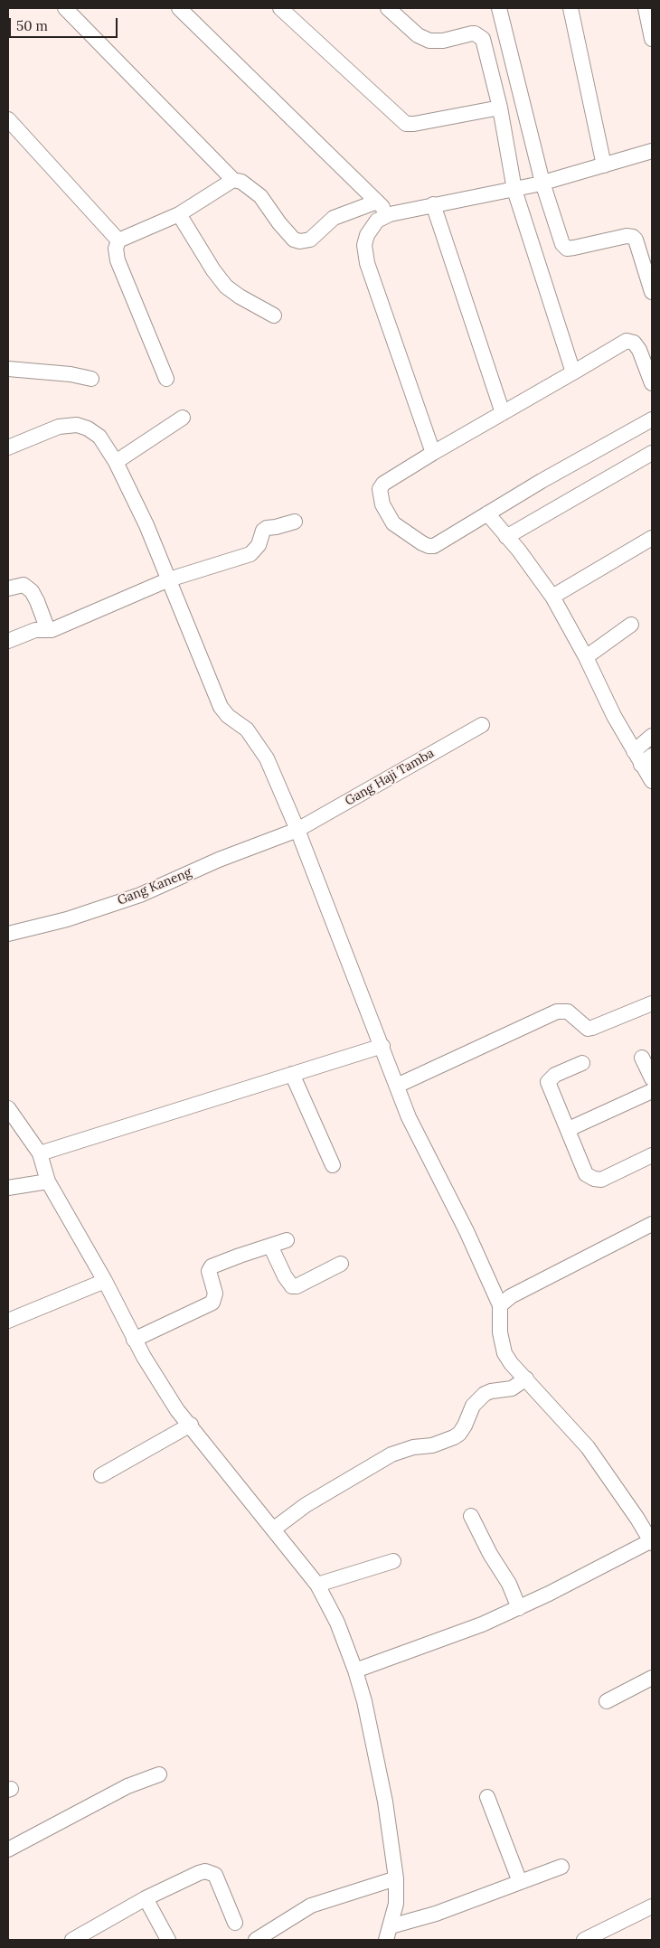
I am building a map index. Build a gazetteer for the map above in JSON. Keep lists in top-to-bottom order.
{
  "streets": {
    "street": ["Gang Haji Tamba", "Gang Kaneng"]
  },
  "crossings": [
    ["Gang Haji Tamba", "Gang Kaneng"]
  ],
  "scale_bar": "50 m"
}
